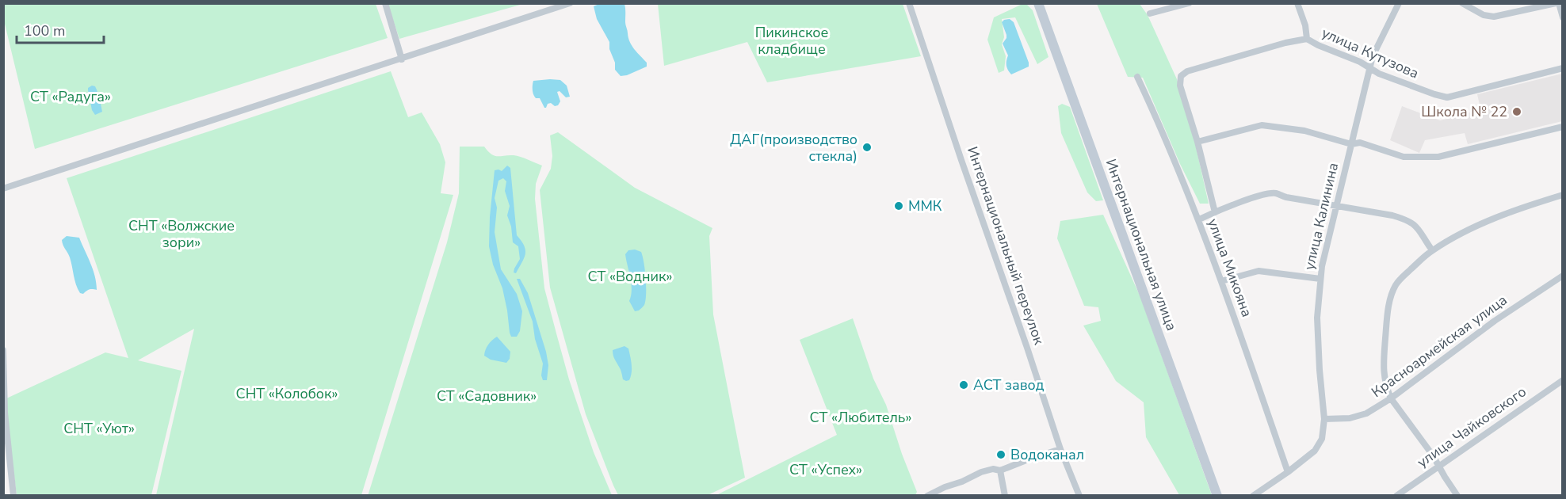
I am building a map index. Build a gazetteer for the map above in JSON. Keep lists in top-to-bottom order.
{
  "streets": {
    "main road": ["Интернациональная улица"],
    "street": [
      "улица Кутузова",
      "улица Калинина",
      "Интернациональный переулок",
      "улица Микояна",
      "Красноармейская улица",
      "улица Чайковского"
    ]
  },
  "crossings": [
    ["улица Кутузова", "улица Калинина"],
    ["улица Калинина", "улица Микояна"],
    ["улица Калинина", "Красноармейская улица"]
  ],
  "parks": [
    "Пикинское кладбище",
    "СТ «Радуга»",
    "СНТ «Волжские зори»",
    "СТ «Водник»",
    "СНТ «Колобок»",
    "СТ «Садовник»",
    "СТ «Любитель»",
    "СНТ «Уют»",
    "СТ «Успех»"
  ],
  "places": [
    "Школа № 22",
    "ДАГ(производство стекла)",
    "ММК",
    "АСТ завод",
    "Водоканал"
  ],
  "scale_bar": "100 m"
}
